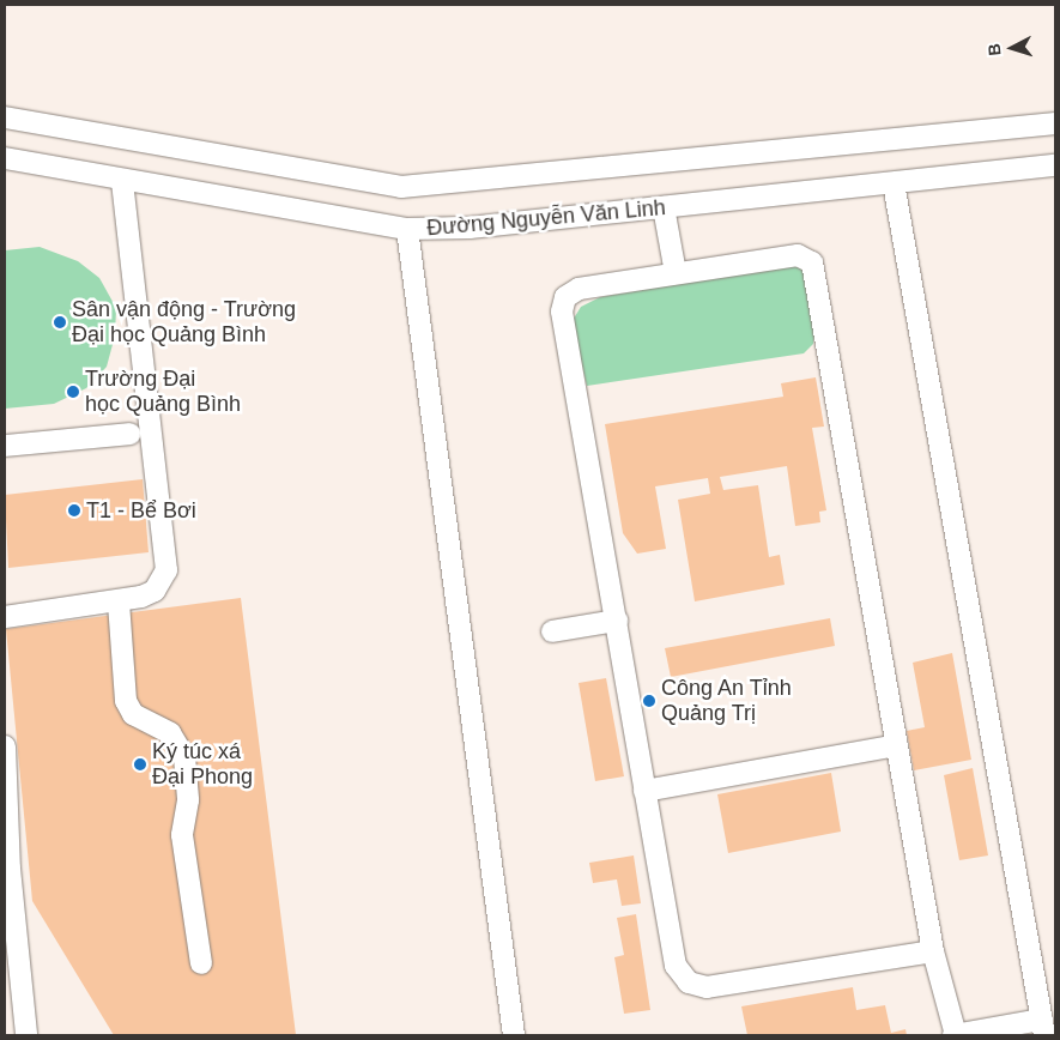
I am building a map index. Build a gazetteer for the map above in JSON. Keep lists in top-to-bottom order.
{
  "streets": {
    "street": ["Đường Nguyễn Văn Linh"]
  },
  "places": [
    "Sân vận động - Trường Đại học Quảng Bình",
    "Trường Đại học Quảng Bình",
    "T1 - Bể Bơi",
    "Công An Tỉnh Quảng Trị",
    "Ký túc xá Đại Phong"
  ],
  "north": "left"
}
